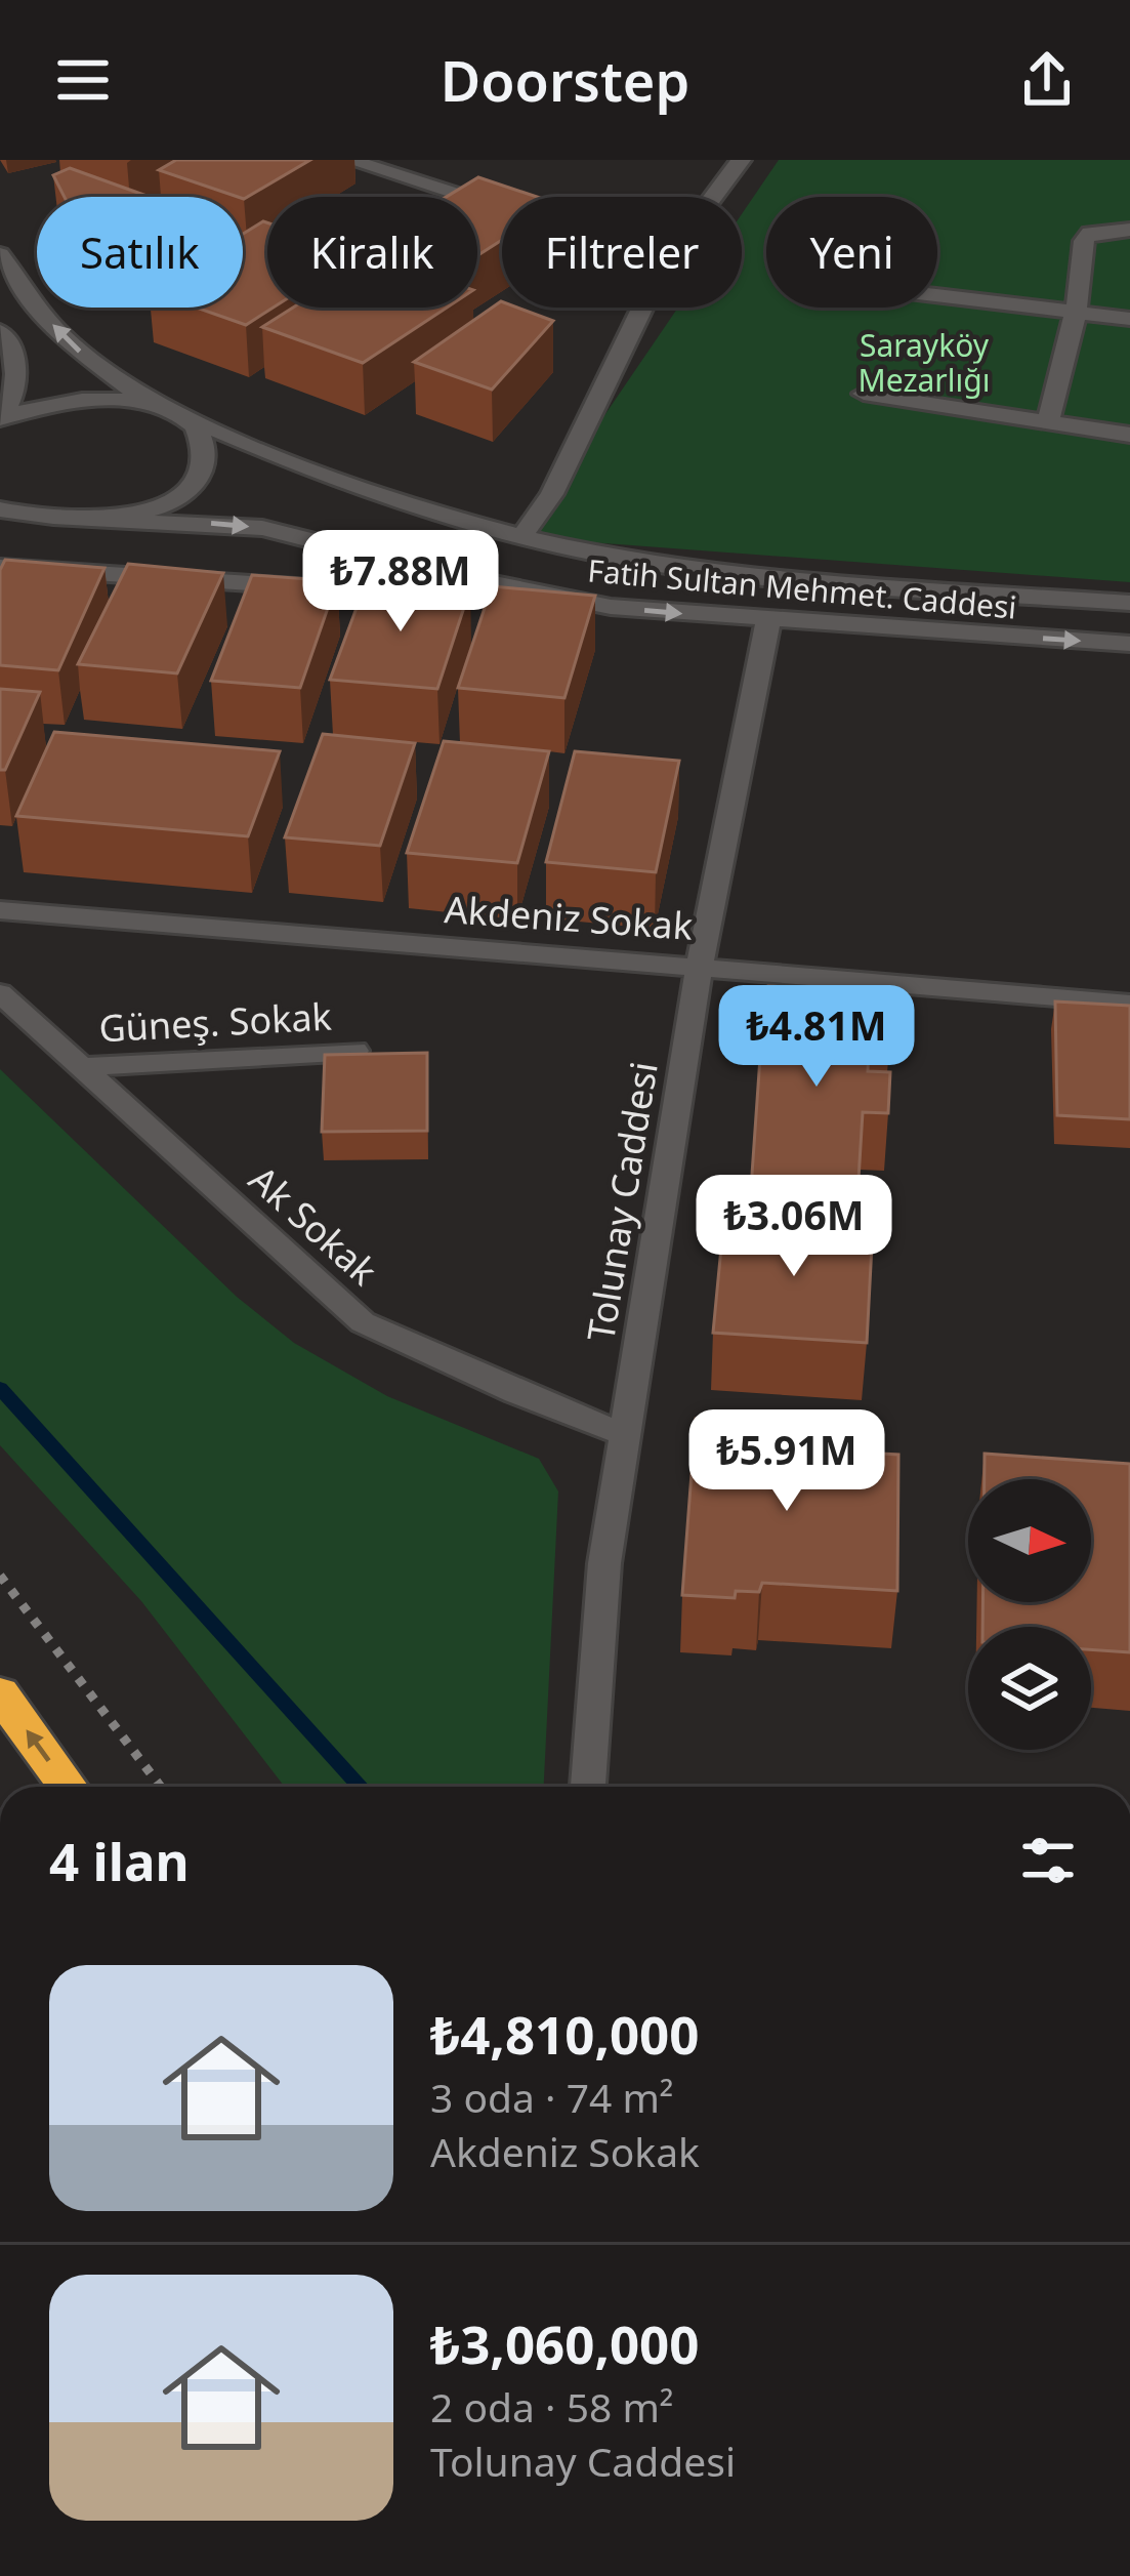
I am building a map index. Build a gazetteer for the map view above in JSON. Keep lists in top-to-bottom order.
{
  "streets": {
    "street": [
      "Fatih Sultan Mehmet. Caddesi",
      "Akdeniz Sokak",
      "Güneş. Sokak",
      "Tolunay Caddesi",
      "Ak Sokak"
    ]
  },
  "crossings": [
    ["Fatih Sultan Mehmet. Caddesi", "Tolunay Caddesi"],
    ["Akdeniz Sokak", "Tolunay Caddesi"],
    ["Güneş. Sokak", "Ak Sokak"],
    ["Tolunay Caddesi", "Ak Sokak"]
  ],
  "parks": ["Sarayköy Mezarlığı"],
  "north": "right",
  "page": {
    "header": "Doorstep",
    "chip": [
      "Satılık",
      "Kiralık",
      "Filtreler",
      "Yeni"
    ],
    "price": [
      "₺7.88M",
      "₺4.81M",
      "₺3.06M",
      "₺5.91M"
    ],
    "heading": "4 ilan",
    "list": [
      {
        "name": "₺4,810,000",
        "note": "3 oda · 74 m² · Akdeniz Sokak"
      },
      {
        "name": "₺3,060,000",
        "note": "2 oda · 58 m² · Tolunay Caddesi"
      }
    ]
  }
}
